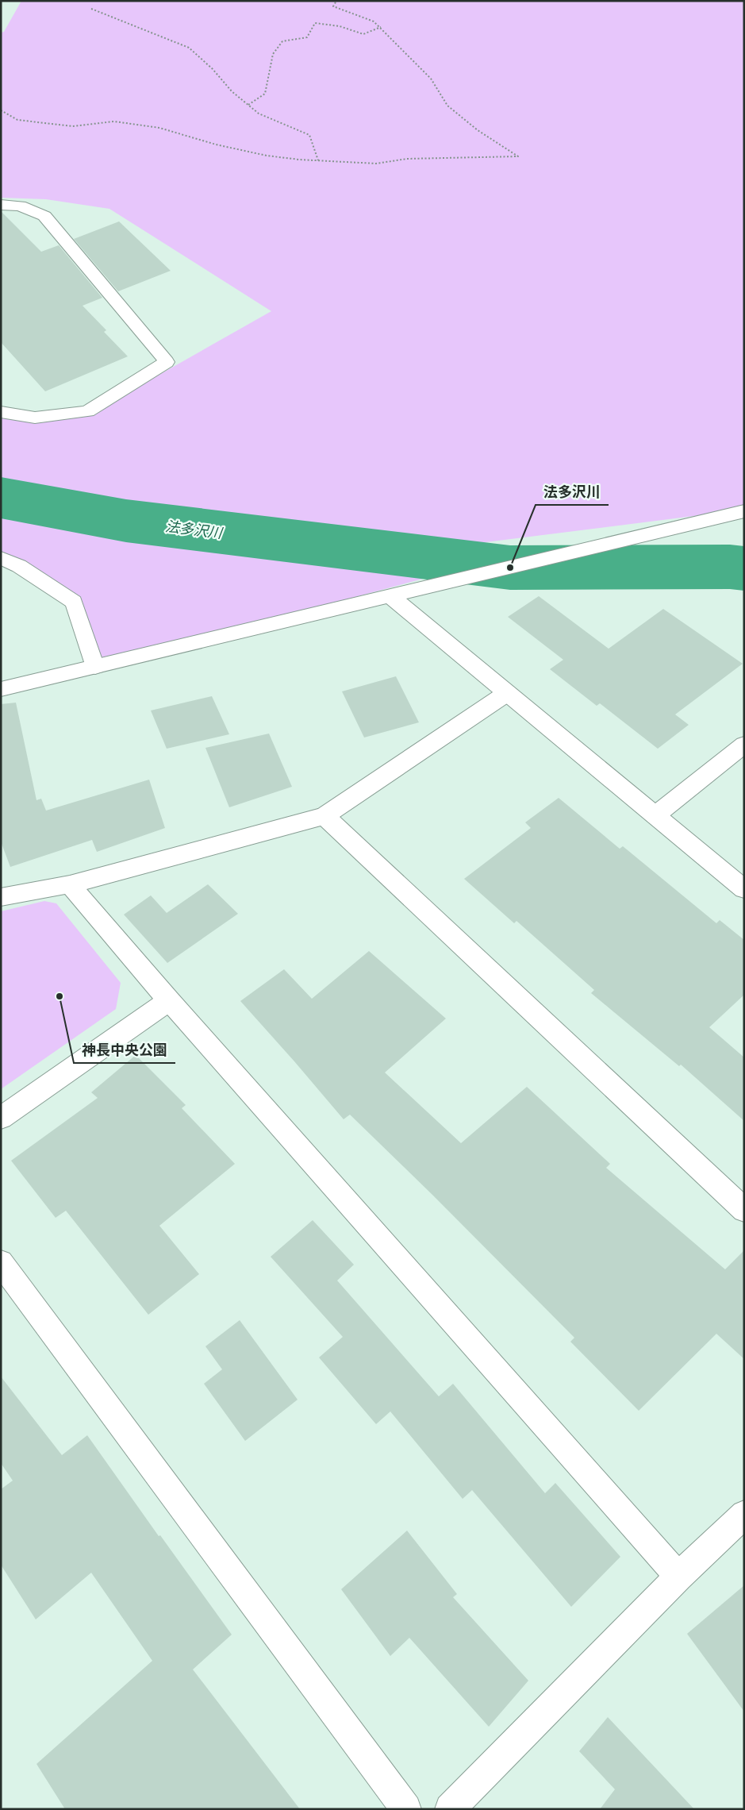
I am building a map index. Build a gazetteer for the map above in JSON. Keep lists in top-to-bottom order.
{
  "water": ["法多沢川"],
  "places": ["法多沢川", "神長中央公園"]
}
